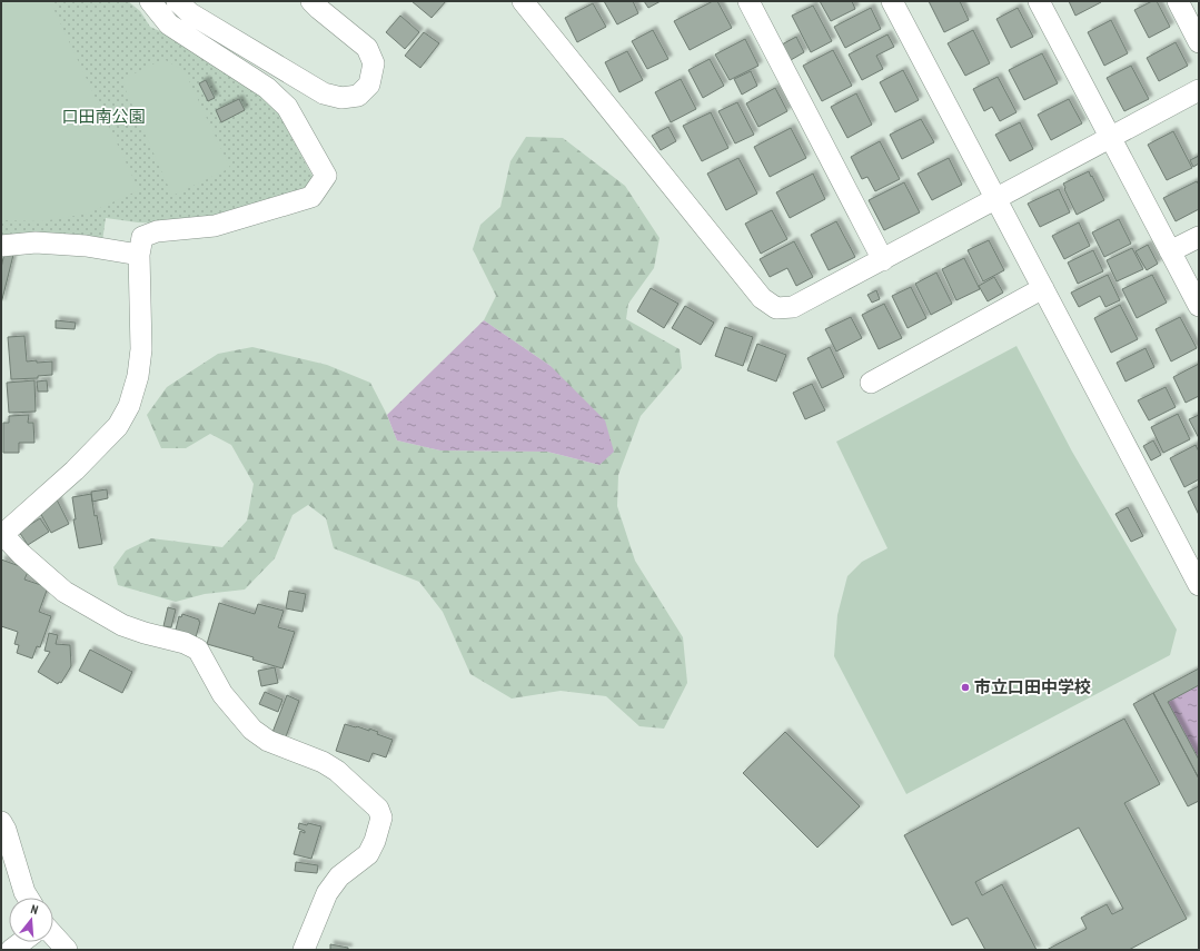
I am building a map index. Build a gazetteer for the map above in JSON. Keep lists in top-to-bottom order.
{
  "parks": ["口田南公園"],
  "places": ["市立口田中学校"],
  "north": "top"
}
